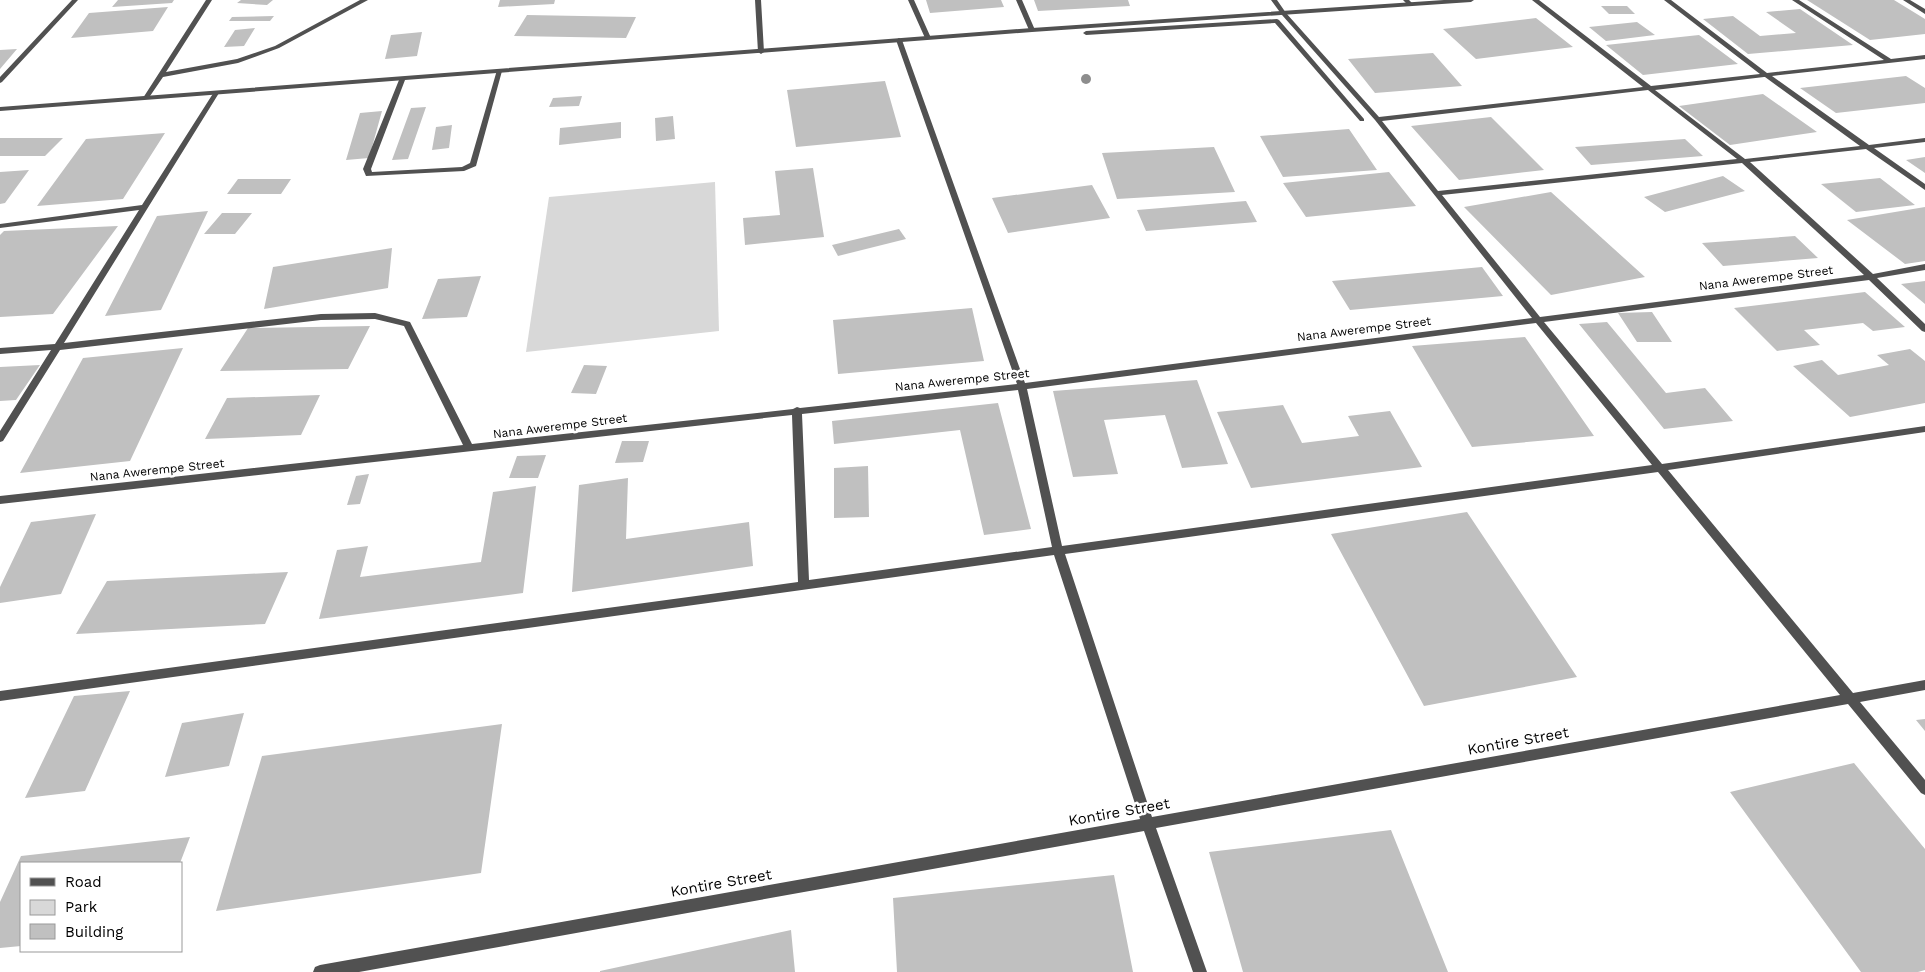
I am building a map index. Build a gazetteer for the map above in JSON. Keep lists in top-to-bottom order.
{
  "streets": {
    "street": ["Nana Awerempe Street", "Kontire Street"]
  },
  "legend": ["Road", "Park", "Building"]
}
